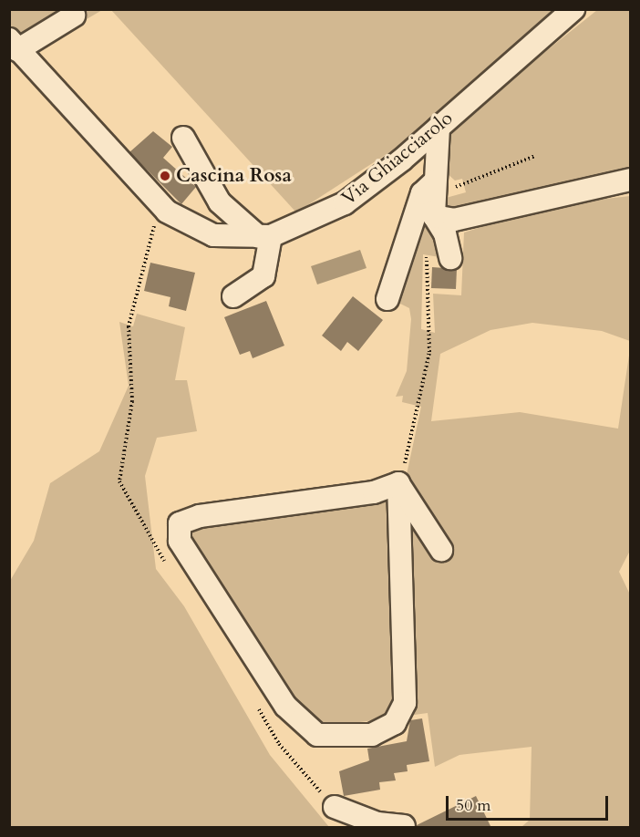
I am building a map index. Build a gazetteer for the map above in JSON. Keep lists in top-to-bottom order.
{
  "streets": {
    "street": ["Via Ghiacciarolo"]
  },
  "places": ["Cascina Rosa"],
  "scale_bar": "50 m"
}
